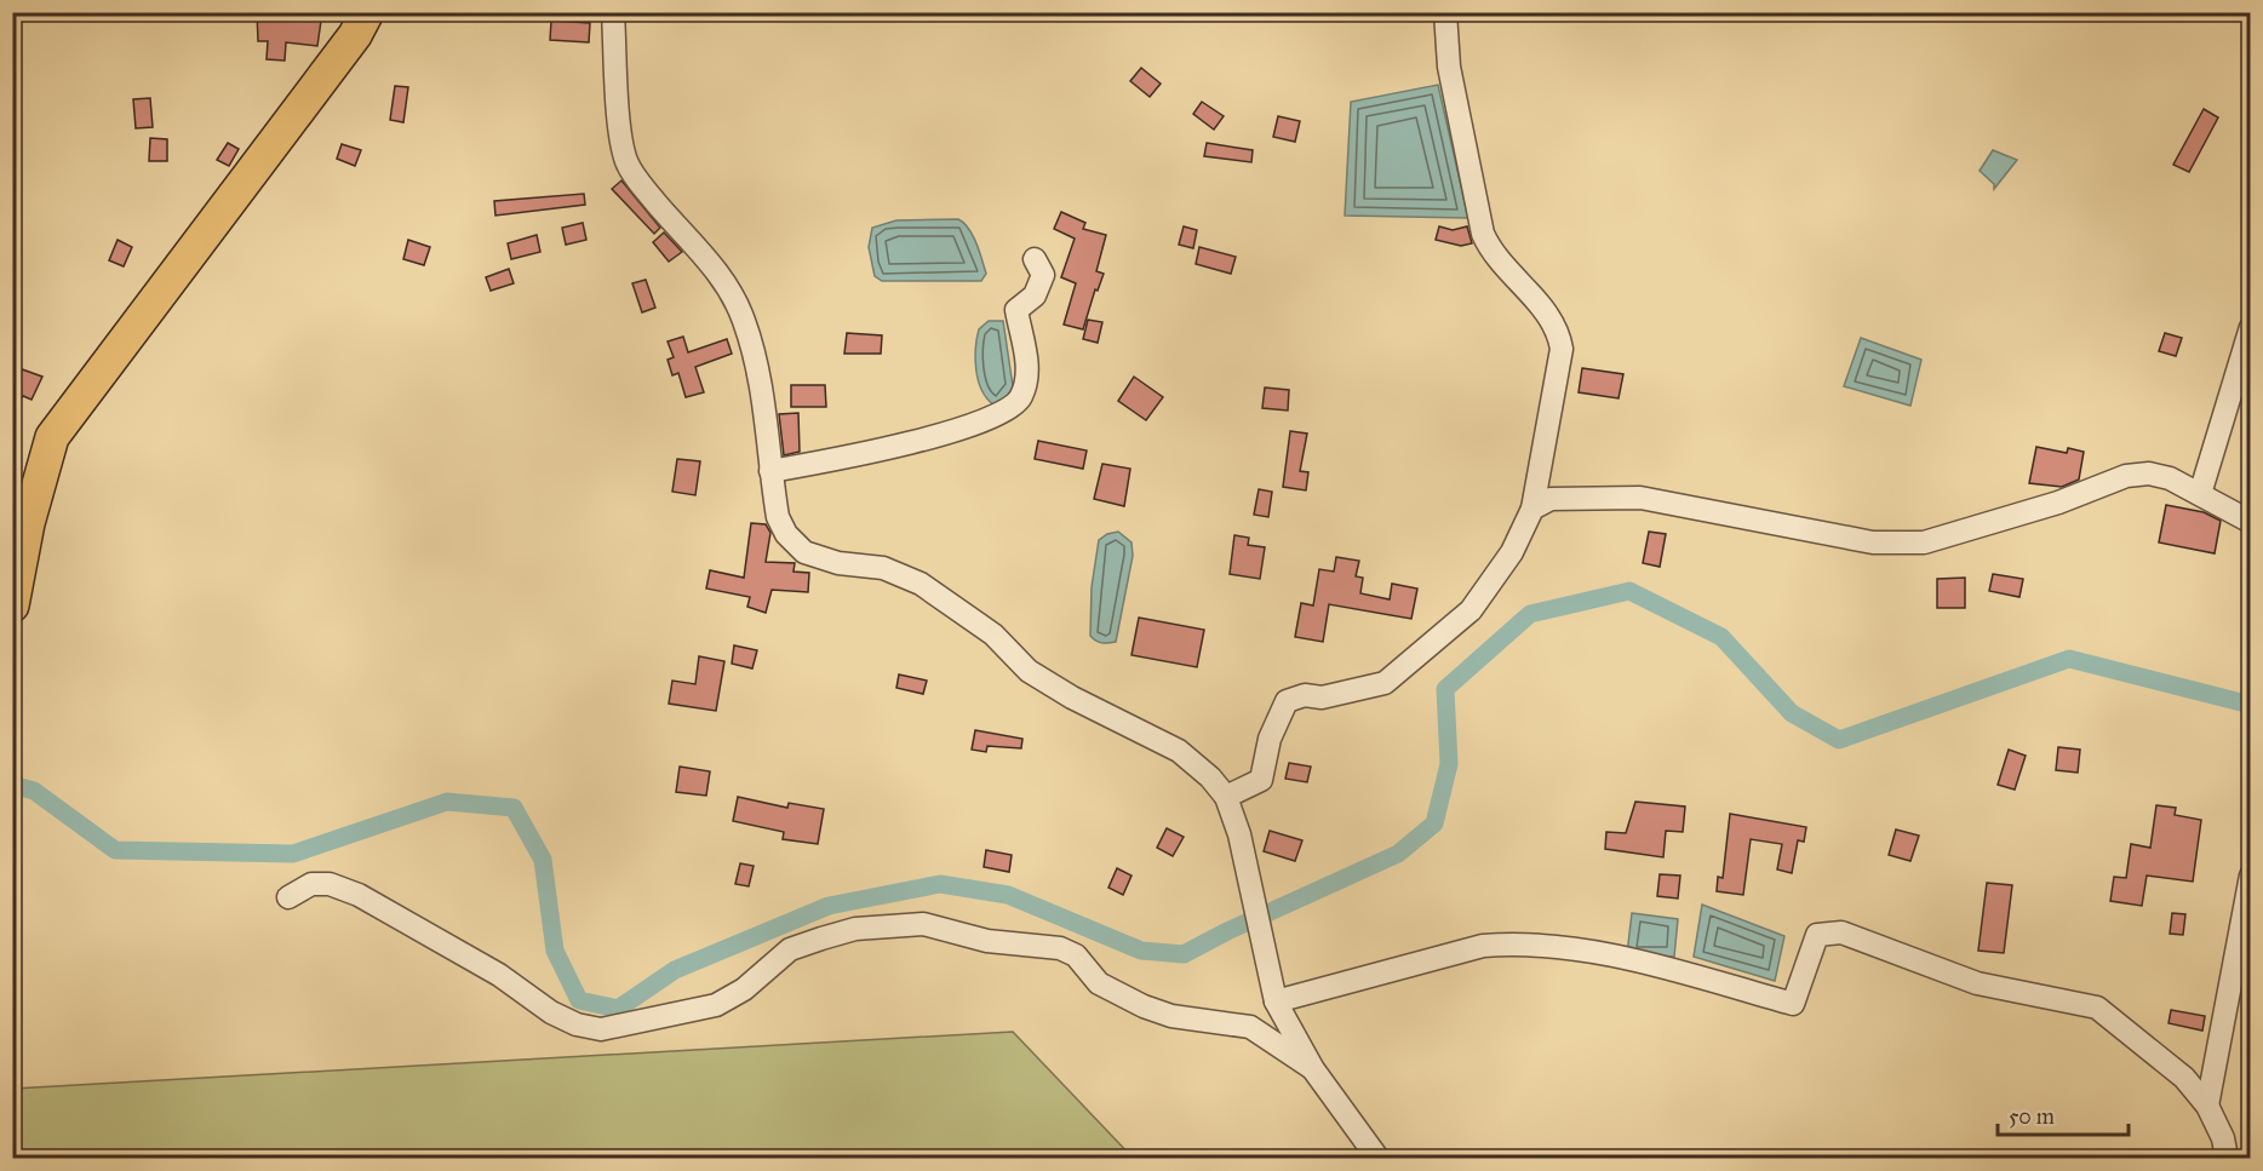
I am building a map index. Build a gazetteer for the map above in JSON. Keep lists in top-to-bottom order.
{
  "scale_bar": "50 m"
}
